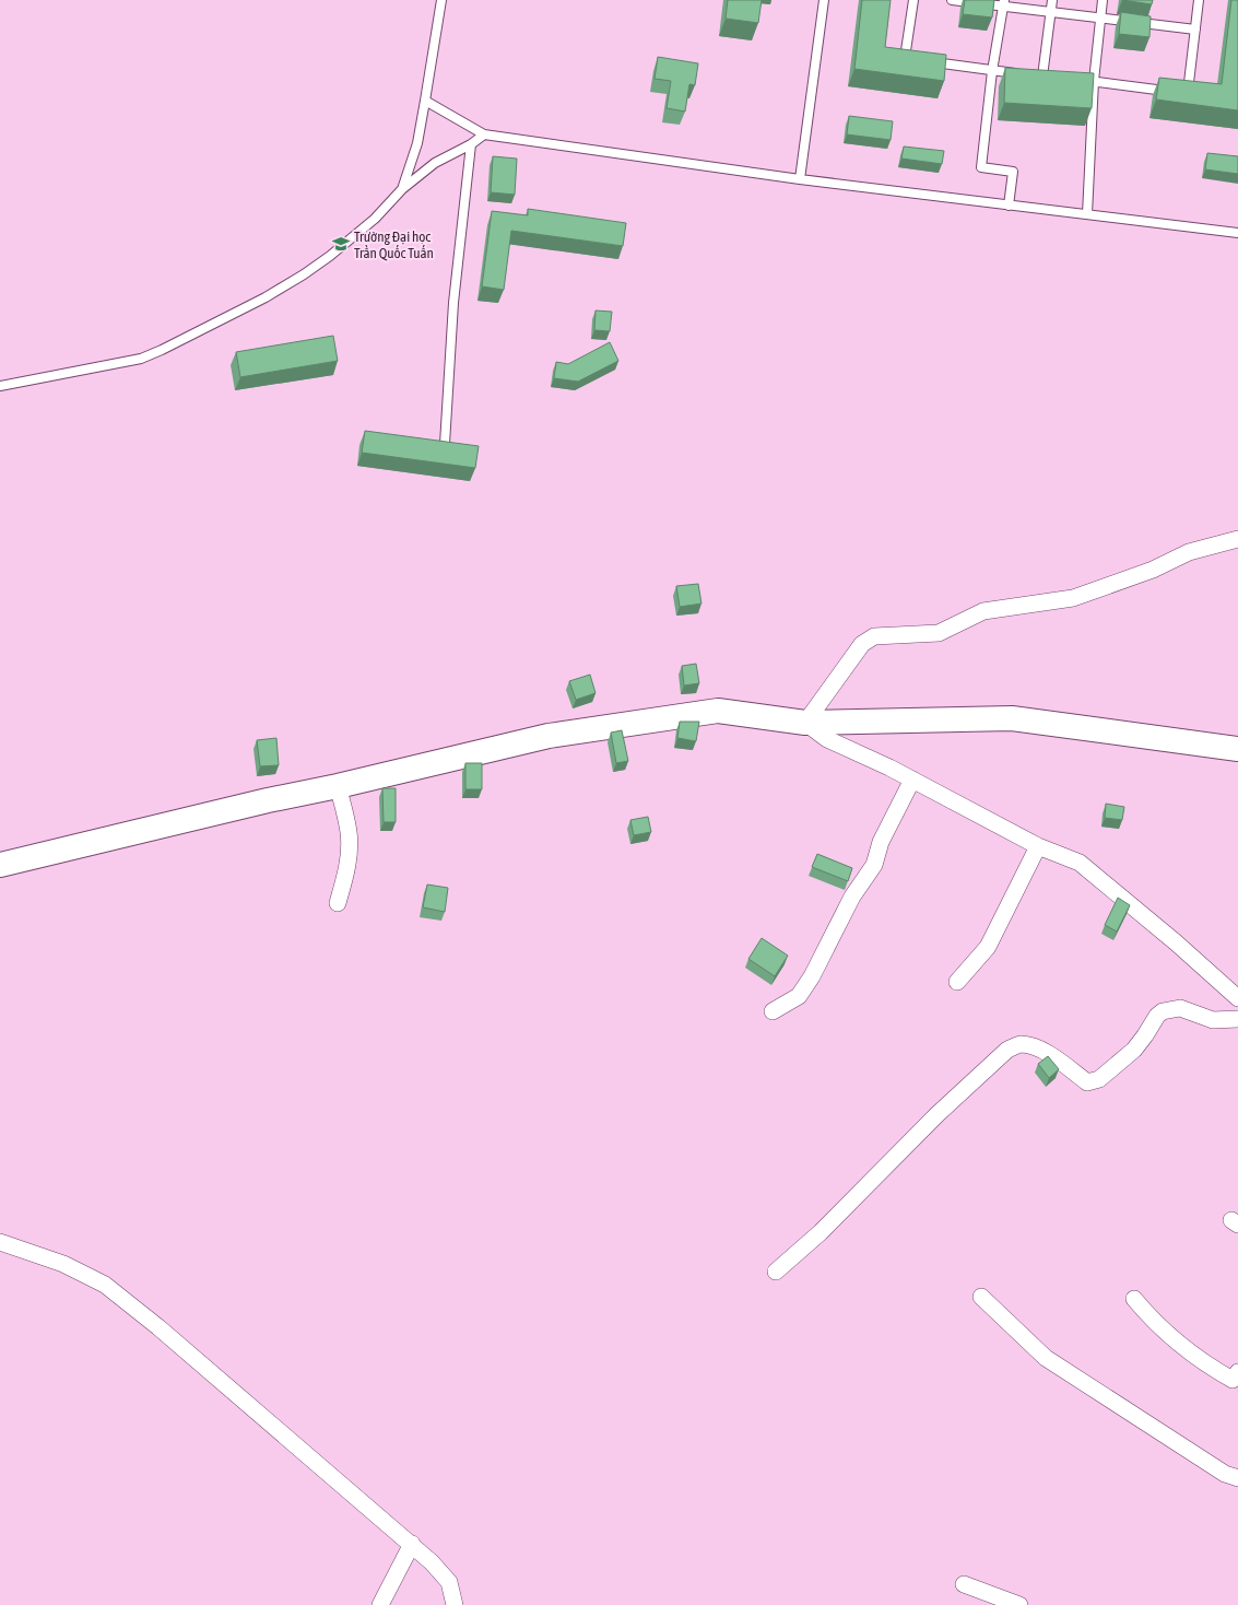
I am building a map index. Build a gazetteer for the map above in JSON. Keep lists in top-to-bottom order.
{
  "places": {
    "school or university": ["Trường Đại học Trần Quốc Tuấn"]
  }
}
